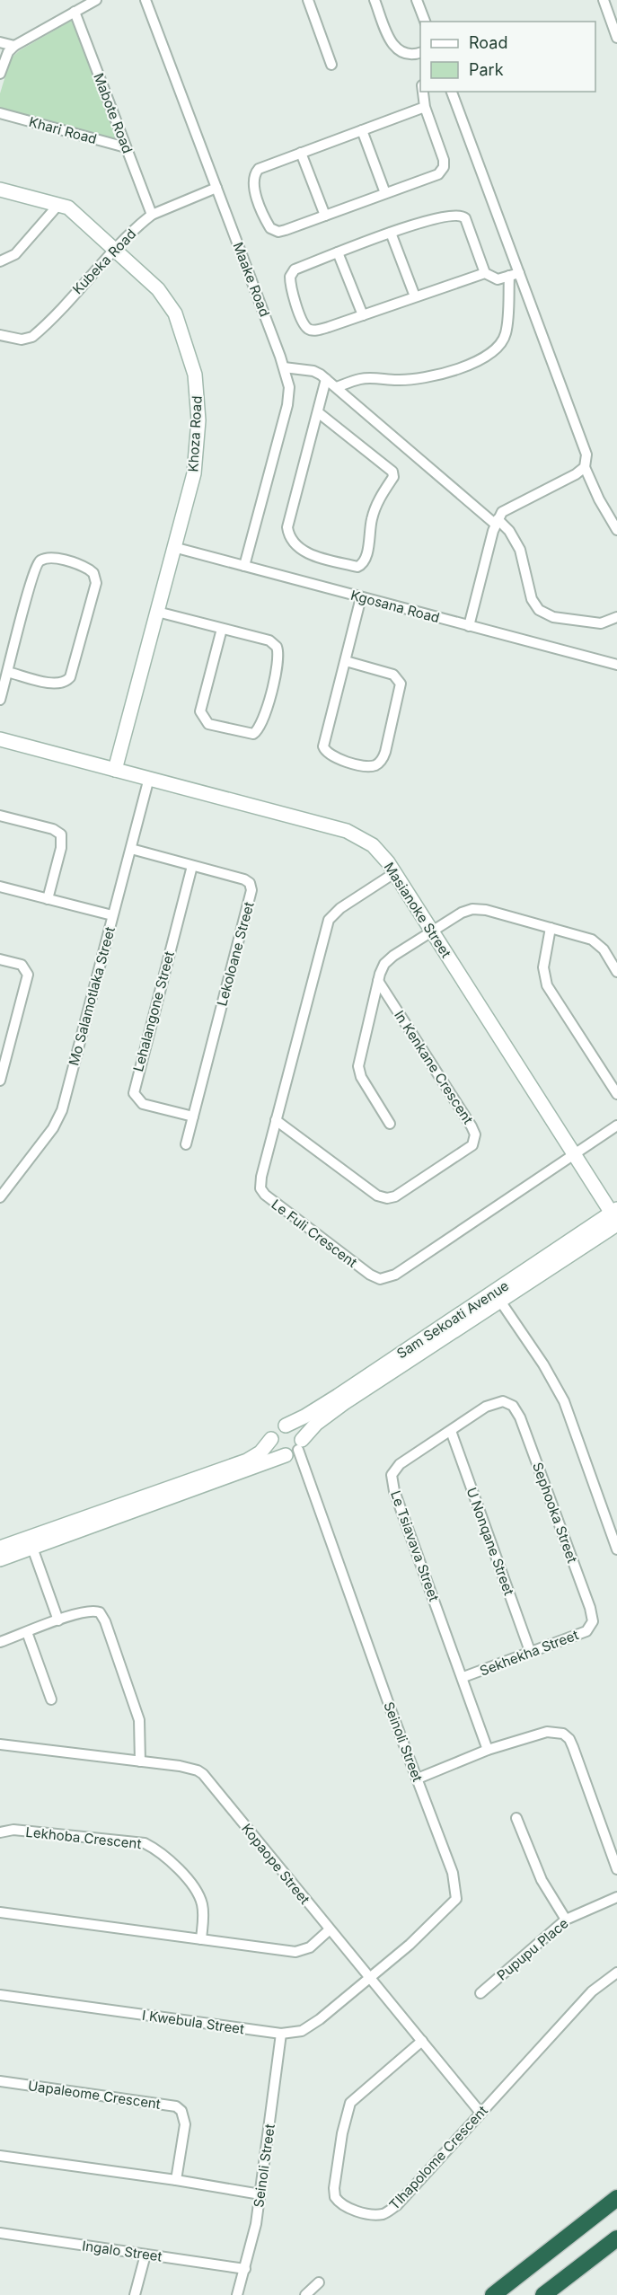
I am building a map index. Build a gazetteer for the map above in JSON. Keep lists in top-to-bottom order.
{
  "streets": {
    "street": [
      "Mabote Road",
      "Khari Road",
      "Kubeka Road",
      "Maake Road",
      "Khoza Road",
      "Kgosana Road",
      "Masianoke Street",
      "Lekoloane Street",
      "Mo Salamotlaka Street",
      "Lehalangone Street",
      "In Kenkane Crescent",
      "Le Fuli Crescent",
      "Sam Sekoati Avenue",
      "Sephooka Street",
      "U Nonqane Street",
      "Le Tsiavava Street",
      "Sekhekha Street",
      "Seinoli Street",
      "Lekhoba Crescent",
      "Kopaope Street",
      "Pupupu Place",
      "I Kwebula Street",
      "Uapaleome Crescent",
      "Tlhapolome Crescent",
      "Ingalo Street"
    ]
  },
  "crossings": [
    ["Mabote Road", "Khari Road"],
    ["Mabote Road", "Kubeka Road"],
    ["Kubeka Road", "Maake Road"],
    ["Kubeka Road", "Khoza Road"],
    ["Maake Road", "Kgosana Road"],
    ["Khoza Road", "Kgosana Road"],
    ["Khoza Road", "Masianoke Street"],
    ["Masianoke Street", "Mo Salamotlaka Street"],
    ["Masianoke Street", "Le Fuli Crescent"],
    ["Masianoke Street", "Sam Sekoati Avenue"],
    ["Lekoloane Street", "Mo Salamotlaka Street"],
    ["Lekoloane Street", "Lehalangone Street"],
    ["In Kenkane Crescent", "Le Fuli Crescent"],
    ["Sam Sekoati Avenue", "Seinoli Street"],
    ["Sephooka Street", "Le Tsiavava Street"],
    ["Sephooka Street", "Sekhekha Street"],
    ["U Nonqane Street", "Le Tsiavava Street"],
    ["U Nonqane Street", "Sekhekha Street"],
    ["Le Tsiavava Street", "Sekhekha Street"],
    ["Seinoli Street", "Kopaope Street"],
    ["Seinoli Street", "I Kwebula Street"],
    ["Seinoli Street", "Ingalo Street"],
    ["Kopaope Street", "I Kwebula Street"],
    ["Kopaope Street", "Tlhapolome Crescent"]
  ],
  "legend": ["Road", "Park"]
}
